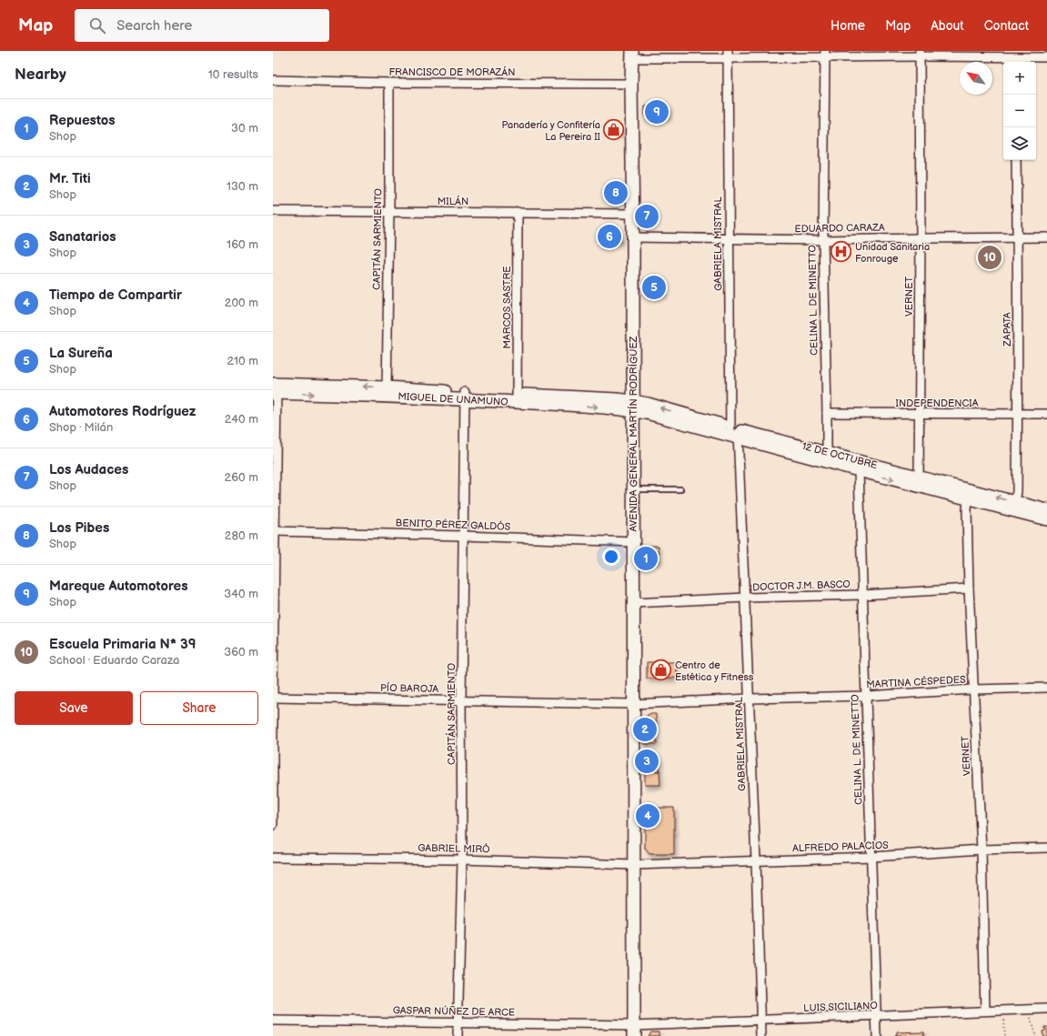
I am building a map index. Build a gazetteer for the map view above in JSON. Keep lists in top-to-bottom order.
{
  "streets": {
    "street": [
      "FRANCISCO DE MORAZÁN",
      "MILÁN",
      "EDUARDO CARAZA",
      "CAPITÁN SARMIENTO",
      "GABRIELA MISTRAL",
      "VERNET",
      "CELINA L. DE MINETTO",
      "MARCOS SASTRE",
      "ZAPATA",
      "MIGUEL DE UNAMUNO",
      "INDEPENDENCIA",
      "AVENIDA GENERAL MARTÍN RODRÍGUEZ",
      "12 DE OCTUBRE",
      "BENITO PÉREZ GALDÓS",
      "DOCTOR J.M. BASCO",
      "MARTINA CÉSPEDES",
      "PÍO BAROJA",
      "ALFREDO PALACIOS",
      "GABRIEL MIRÓ",
      "LUIS SICILIANO",
      "GASPAR NÚÑEZ DE ARCE"
    ]
  },
  "crossings": [
    ["FRANCISCO DE MORAZÁN", "CAPITÁN SARMIENTO"],
    ["FRANCISCO DE MORAZÁN", "AVENIDA GENERAL MARTÍN RODRÍGUEZ"],
    ["MILÁN", "CAPITÁN SARMIENTO"],
    ["MILÁN", "MARCOS SASTRE"],
    ["MILÁN", "AVENIDA GENERAL MARTÍN RODRÍGUEZ"],
    ["EDUARDO CARAZA", "GABRIELA MISTRAL"],
    ["EDUARDO CARAZA", "VERNET"],
    ["EDUARDO CARAZA", "CELINA L. DE MINETTO"],
    ["EDUARDO CARAZA", "ZAPATA"],
    ["EDUARDO CARAZA", "AVENIDA GENERAL MARTÍN RODRÍGUEZ"],
    ["CAPITÁN SARMIENTO", "MIGUEL DE UNAMUNO"],
    ["CAPITÁN SARMIENTO", "BENITO PÉREZ GALDÓS"],
    ["CAPITÁN SARMIENTO", "PÍO BAROJA"],
    ["CAPITÁN SARMIENTO", "GABRIEL MIRÓ"],
    ["CAPITÁN SARMIENTO", "GASPAR NÚÑEZ DE ARCE"],
    ["GABRIELA MISTRAL", "12 DE OCTUBRE"],
    ["GABRIELA MISTRAL", "DOCTOR J.M. BASCO"],
    ["GABRIELA MISTRAL", "MARTINA CÉSPEDES"],
    ["GABRIELA MISTRAL", "ALFREDO PALACIOS"],
    ["GABRIELA MISTRAL", "LUIS SICILIANO"],
    ["VERNET", "INDEPENDENCIA"],
    ["VERNET", "12 DE OCTUBRE"],
    ["VERNET", "DOCTOR J.M. BASCO"],
    ["VERNET", "MARTINA CÉSPEDES"],
    ["VERNET", "ALFREDO PALACIOS"],
    ["VERNET", "LUIS SICILIANO"],
    ["CELINA L. DE MINETTO", "INDEPENDENCIA"],
    ["CELINA L. DE MINETTO", "12 DE OCTUBRE"],
    ["CELINA L. DE MINETTO", "DOCTOR J.M. BASCO"],
    ["CELINA L. DE MINETTO", "MARTINA CÉSPEDES"],
    ["CELINA L. DE MINETTO", "ALFREDO PALACIOS"],
    ["CELINA L. DE MINETTO", "LUIS SICILIANO"],
    ["MARCOS SASTRE", "MIGUEL DE UNAMUNO"],
    ["ZAPATA", "INDEPENDENCIA"],
    ["ZAPATA", "12 DE OCTUBRE"],
    ["MIGUEL DE UNAMUNO", "AVENIDA GENERAL MARTÍN RODRÍGUEZ"],
    ["MIGUEL DE UNAMUNO", "12 DE OCTUBRE"],
    ["AVENIDA GENERAL MARTÍN RODRÍGUEZ", "12 DE OCTUBRE"],
    ["AVENIDA GENERAL MARTÍN RODRÍGUEZ", "BENITO PÉREZ GALDÓS"],
    ["AVENIDA GENERAL MARTÍN RODRÍGUEZ", "DOCTOR J.M. BASCO"],
    ["AVENIDA GENERAL MARTÍN RODRÍGUEZ", "MARTINA CÉSPEDES"],
    ["AVENIDA GENERAL MARTÍN RODRÍGUEZ", "PÍO BAROJA"],
    ["AVENIDA GENERAL MARTÍN RODRÍGUEZ", "ALFREDO PALACIOS"],
    ["AVENIDA GENERAL MARTÍN RODRÍGUEZ", "GABRIEL MIRÓ"],
    ["AVENIDA GENERAL MARTÍN RODRÍGUEZ", "LUIS SICILIANO"],
    ["AVENIDA GENERAL MARTÍN RODRÍGUEZ", "GASPAR NÚÑEZ DE ARCE"],
    ["MARTINA CÉSPEDES", "PÍO BAROJA"],
    ["ALFREDO PALACIOS", "GABRIEL MIRÓ"],
    ["LUIS SICILIANO", "GASPAR NÚÑEZ DE ARCE"]
  ],
  "places": {
    "shop": ["Panadería y Confitería La Pereira II", "Centro de Estética y Fitness"],
    "hospital": ["Unidad Sanitaria Fonrouge"]
  },
  "north": "top left",
  "page": {
    "header": "Map",
    "search": "Search here",
    "nav": [
      "Home",
      "Map",
      "About",
      "Contact"
    ],
    "heading": ["Nearby", "10 results"],
    "map_buttons": ["+", "−"],
    "list": [
      {
        "mark": "1",
        "name": "Repuestos",
        "note": "Shop",
        "value": "30 m"
      },
      {
        "mark": "2",
        "name": "Mr. Titi",
        "note": "Shop",
        "value": "130 m"
      },
      {
        "mark": "3",
        "name": "Sanatarios",
        "note": "Shop",
        "value": "160 m"
      },
      {
        "mark": "4",
        "name": "Tiempo de Compartir",
        "note": "Shop",
        "value": "200 m"
      },
      {
        "mark": "5",
        "name": "La Sureña",
        "note": "Shop",
        "value": "210 m"
      },
      {
        "mark": "6",
        "name": "Automotores Rodríguez",
        "note": "Shop · Milán",
        "value": "240 m"
      },
      {
        "mark": "7",
        "name": "Los Audaces",
        "note": "Shop",
        "value": "260 m"
      },
      {
        "mark": "8",
        "name": "Los Pibes",
        "note": "Shop",
        "value": "280 m"
      },
      {
        "mark": "9",
        "name": "Mareque Automotores",
        "note": "Shop",
        "value": "340 m"
      },
      {
        "mark": "10",
        "name": "Escuela Primaria N* 39",
        "note": "School · Eduardo Caraza",
        "value": "360 m"
      }
    ],
    "pins": [
      "9",
      "8",
      "7",
      "6",
      "10",
      "5",
      "1",
      "2",
      "3",
      "4"
    ],
    "buttons": ["Save", "Share"]
  }
}
